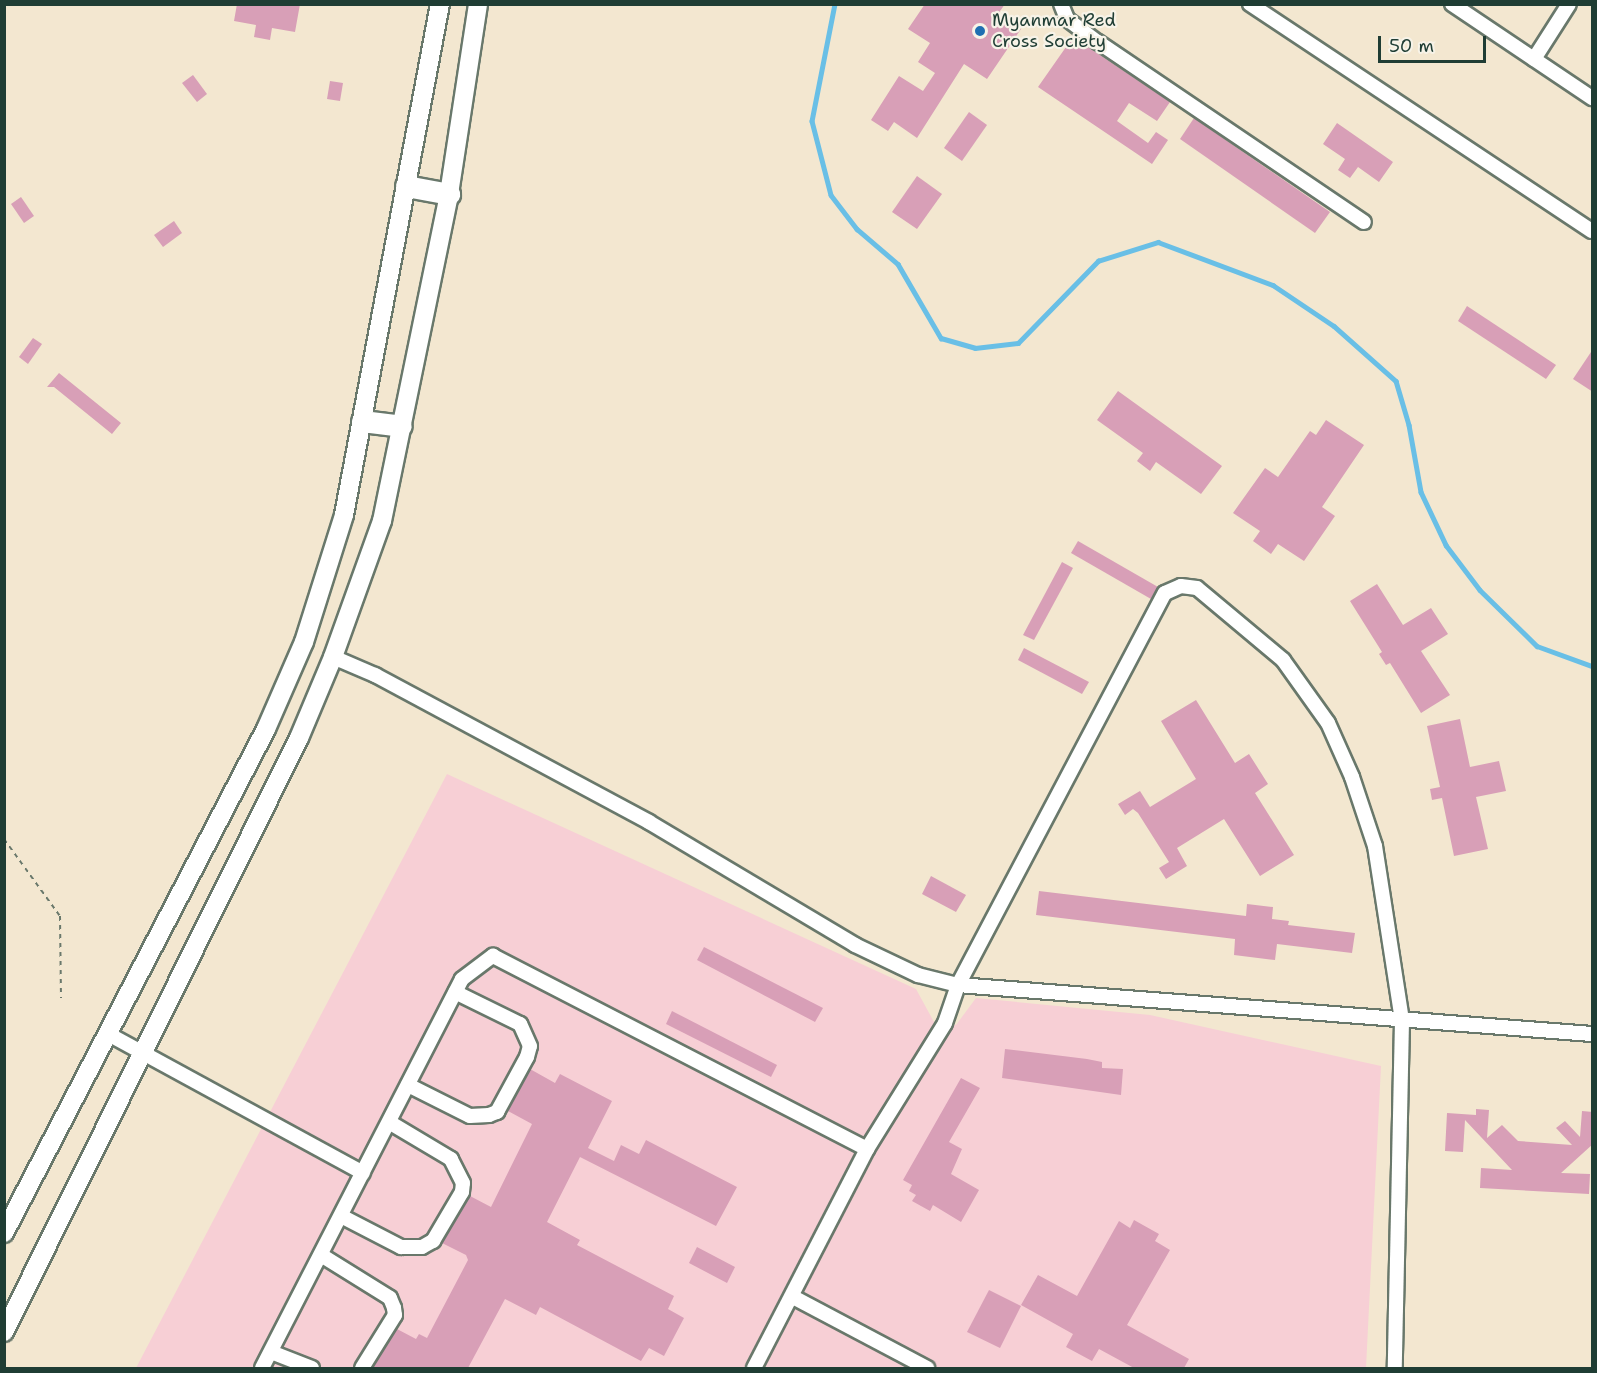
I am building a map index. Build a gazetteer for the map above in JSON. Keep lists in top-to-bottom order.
{
  "places": ["Myanmar Red Cross Society"],
  "scale_bar": "50 m"
}
